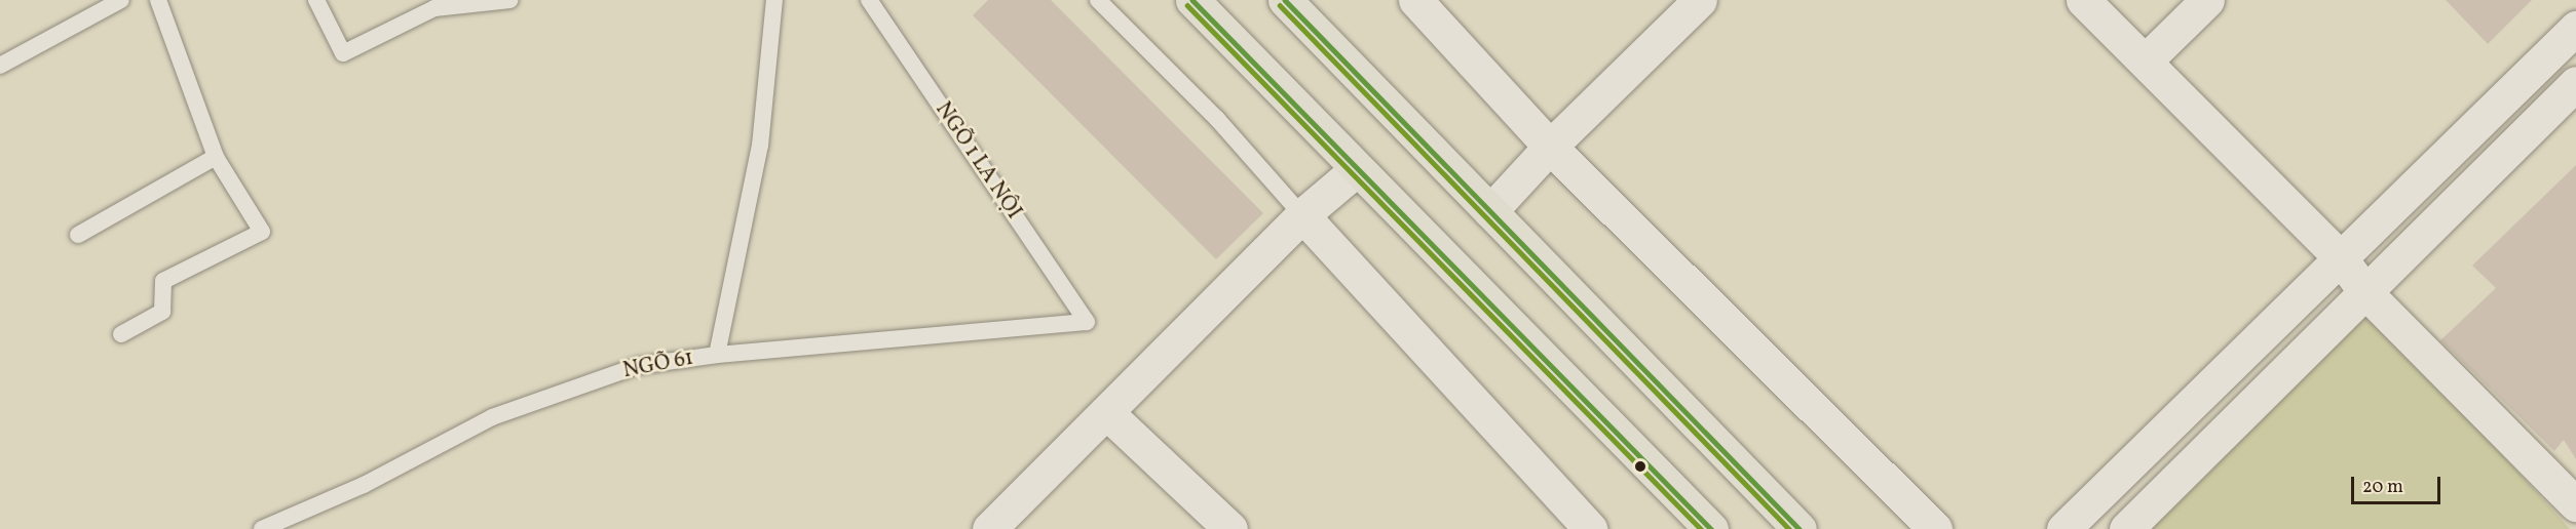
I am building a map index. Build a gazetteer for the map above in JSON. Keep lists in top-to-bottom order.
{
  "streets": {
    "lane": ["NGÕ 1 LA NỘI", "NGÕ 61"]
  },
  "crossings": [
    ["NGÕ 1 LA NỘI", "NGÕ 61"]
  ],
  "scale_bar": "20 m"
}
